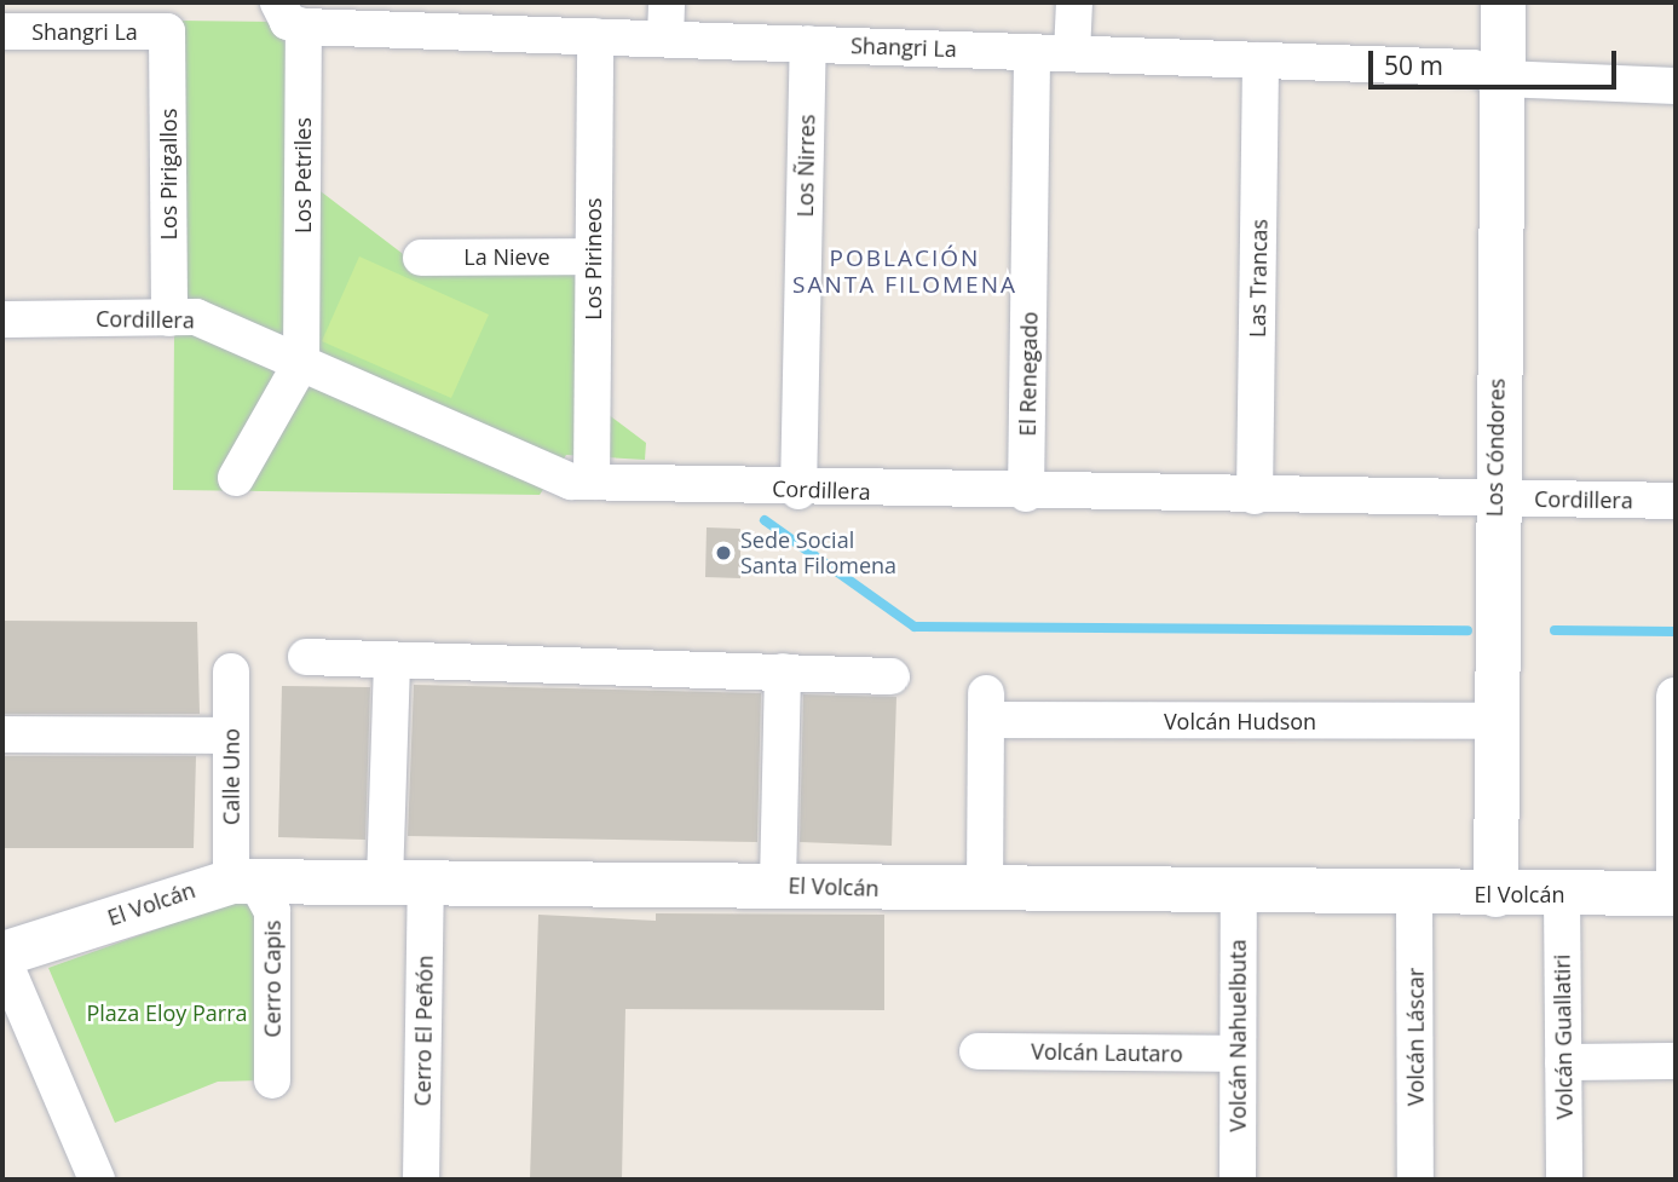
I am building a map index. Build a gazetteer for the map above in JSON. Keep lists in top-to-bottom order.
{
  "streets": {
    "street": [
      "Shangri La",
      "Los Ñirres",
      "Los Pirigallos",
      "Los Petriles",
      "La Nieve",
      "Los Pirineos",
      "Las Trancas",
      "Cordillera",
      "El Renegado",
      "Los Cóndores",
      "Volcán Hudson",
      "Calle Uno",
      "El Volcán",
      "Cerro Capis",
      "Cerro El Peñón",
      "Volcán Nahuelbuta",
      "Volcán Láscar",
      "Volcán Guallatiri",
      "Volcán Lautaro"
    ]
  },
  "crossings": [
    ["Shangri La", "Los Ñirres"],
    ["Shangri La", "Los Pirigallos"],
    ["Shangri La", "Los Petriles"],
    ["Shangri La", "Los Pirineos"],
    ["Shangri La", "Las Trancas"],
    ["Shangri La", "El Renegado"],
    ["Shangri La", "Los Cóndores"],
    ["Los Ñirres", "Cordillera"],
    ["Los Pirigallos", "Cordillera"],
    ["Los Petriles", "Cordillera"],
    ["La Nieve", "Los Pirineos"],
    ["Los Pirineos", "Cordillera"],
    ["Las Trancas", "Cordillera"],
    ["Cordillera", "El Renegado"],
    ["Cordillera", "Los Cóndores"],
    ["Los Cóndores", "Volcán Hudson"],
    ["Los Cóndores", "El Volcán"],
    ["Volcán Hudson", "El Volcán"],
    ["Calle Uno", "El Volcán"],
    ["Calle Uno", "Cerro Capis"],
    ["El Volcán", "Cerro Capis"],
    ["El Volcán", "Cerro El Peñón"],
    ["El Volcán", "Volcán Nahuelbuta"],
    ["El Volcán", "Volcán Láscar"],
    ["El Volcán", "Volcán Guallatiri"],
    ["Volcán Nahuelbuta", "Volcán Lautaro"]
  ],
  "districts": ["POBLACIÓN SANTA FILOMENA"],
  "parks": ["Plaza Eloy Parra"],
  "places": ["Sede Social Santa Filomena"],
  "scale_bar": "50 m"
}
